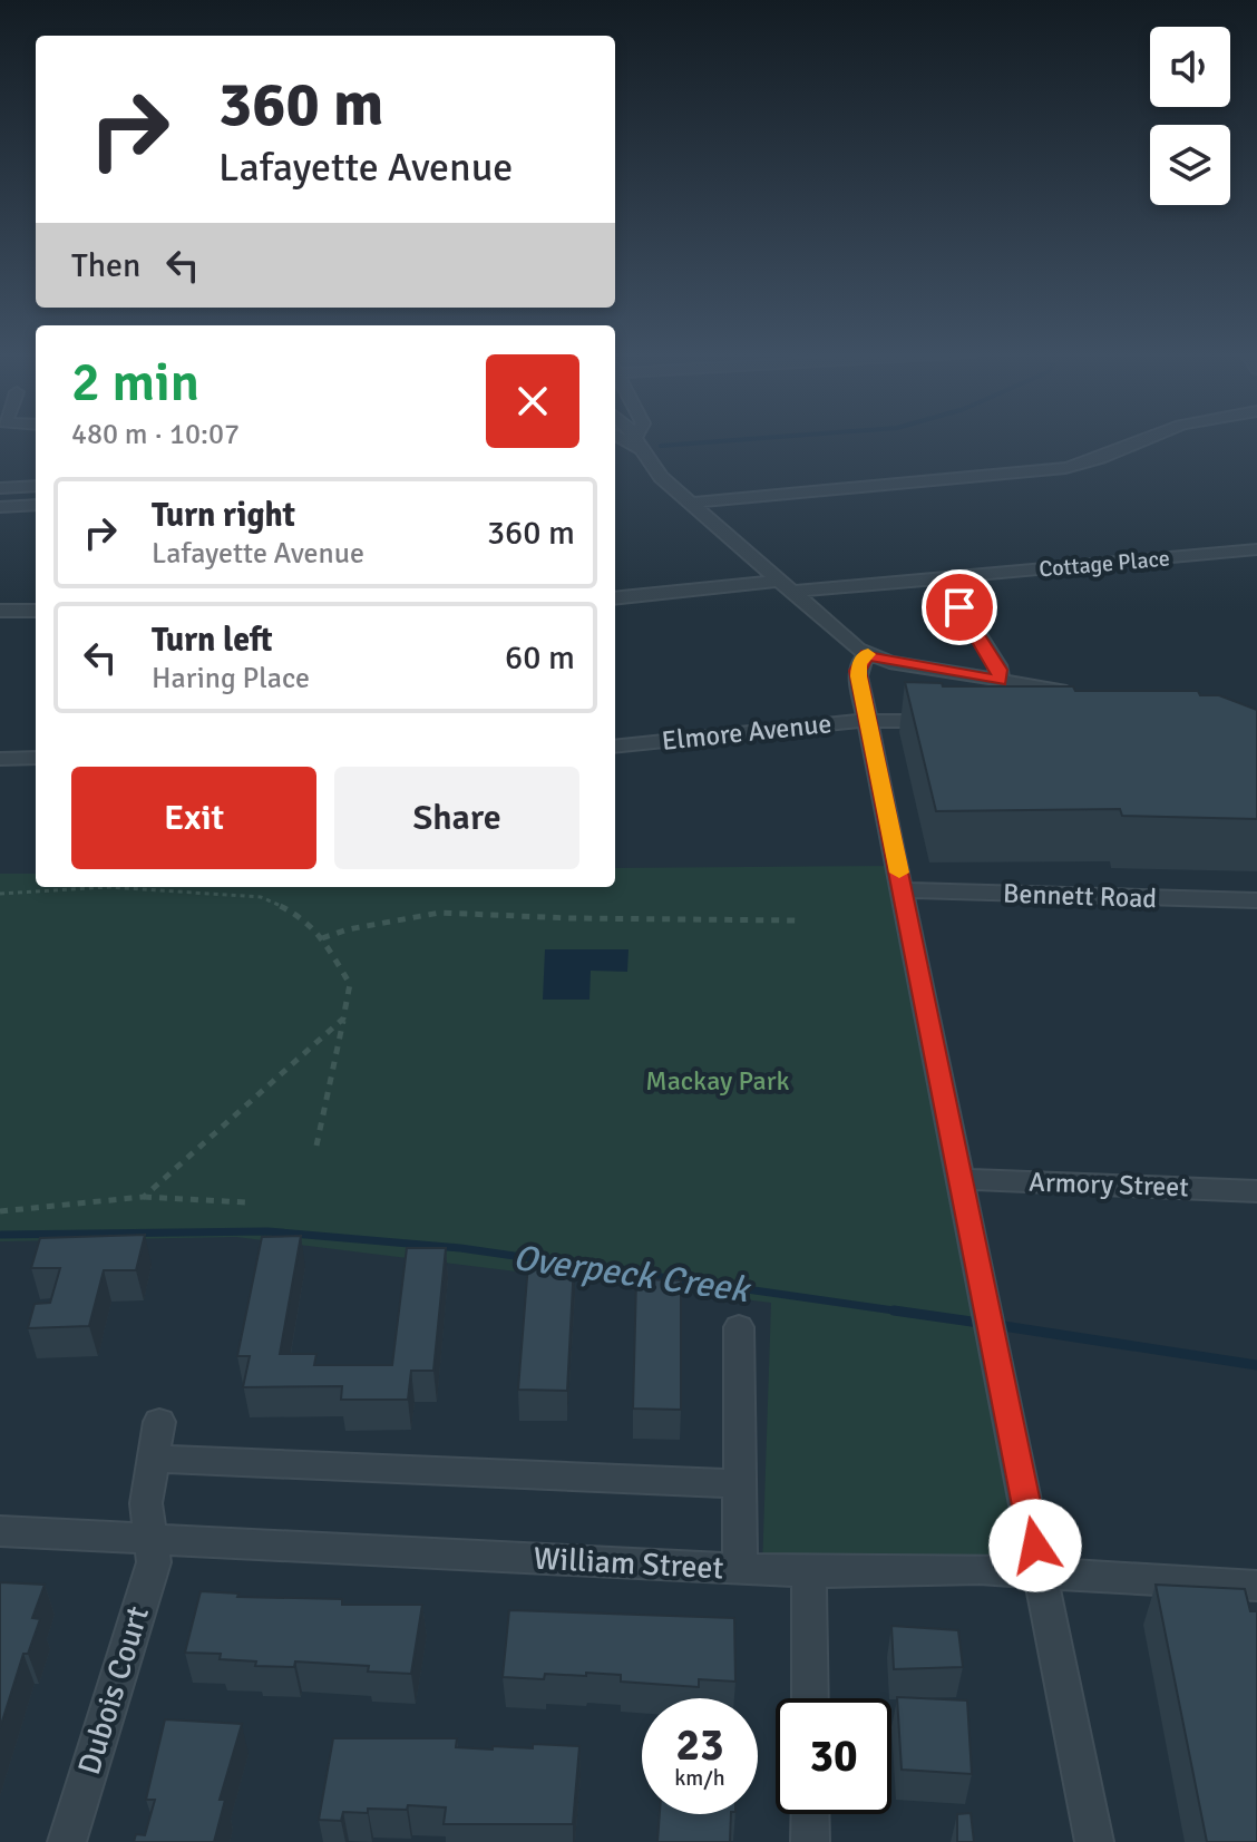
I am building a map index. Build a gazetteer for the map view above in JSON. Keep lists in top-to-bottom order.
{
  "streets": {
    "street": [
      "Cottage Place",
      "Elmore Avenue",
      "Bennett Road",
      "Armory Street",
      "William Street",
      "Dubois Court"
    ]
  },
  "crossings": [
    ["William Street", "Dubois Court"]
  ],
  "water": ["Overpeck Creek"],
  "parks": ["Mackay Park"],
  "page": {
    "turn": ["360 m", "Lafayette Avenue"],
    "then": "Then",
    "heading": ["2 min", "480 m · 10:07"],
    "list": [
      {
        "name": "Turn right",
        "note": "Lafayette Avenue",
        "value": "360 m"
      },
      {
        "name": "Turn left",
        "note": "Haring Place",
        "value": "60 m"
      }
    ],
    "buttons": ["Exit", "Share"],
    "speed": "23 km/h",
    "limit": "30"
  }
}
